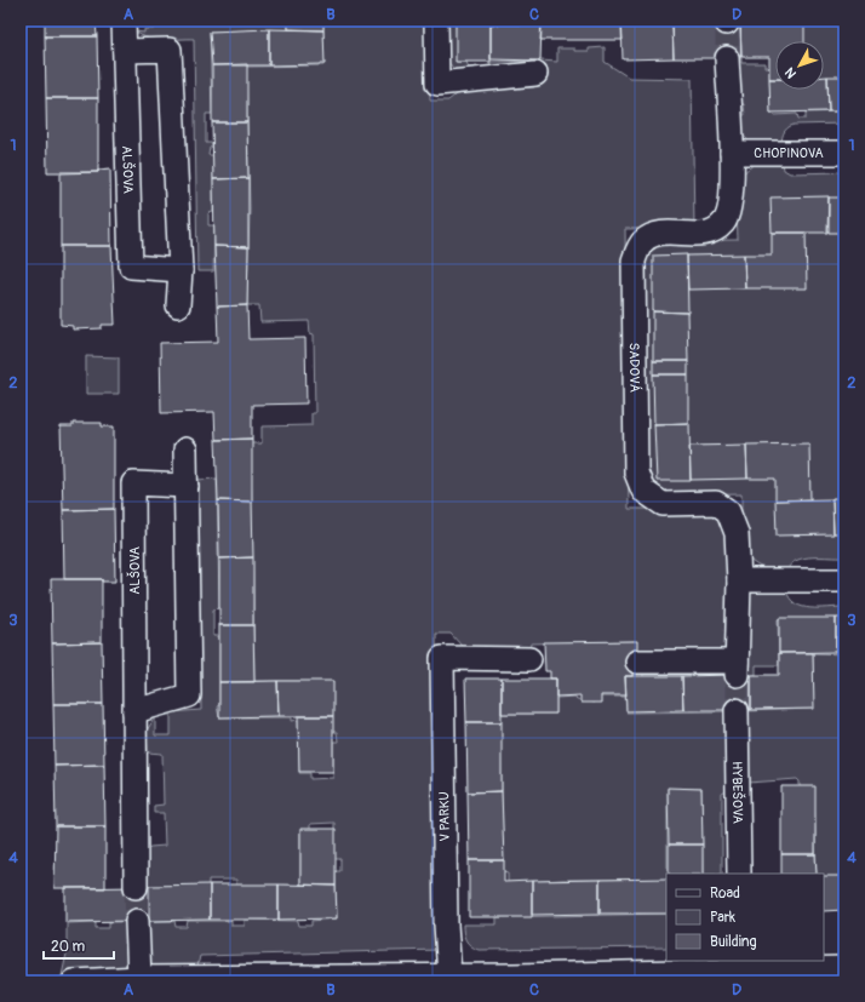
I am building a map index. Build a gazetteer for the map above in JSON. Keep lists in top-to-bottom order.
{
  "streets": {
    "street": [
      "CHOPINOVA",
      "ALŠOVA",
      "SADOVÁ",
      "HYBEŠOVA",
      "V PARKU"
    ]
  },
  "crossings": [
    ["CHOPINOVA", "SADOVÁ"]
  ],
  "legend": ["Road", "Park", "Building"],
  "scale_bar": "20 m",
  "north": "bottom left",
  "grid": {
    "columns": [
      "A",
      "B",
      "C",
      "D"
    ],
    "rows": [
      "1",
      "2",
      "3",
      "4"
    ]
  }
}
